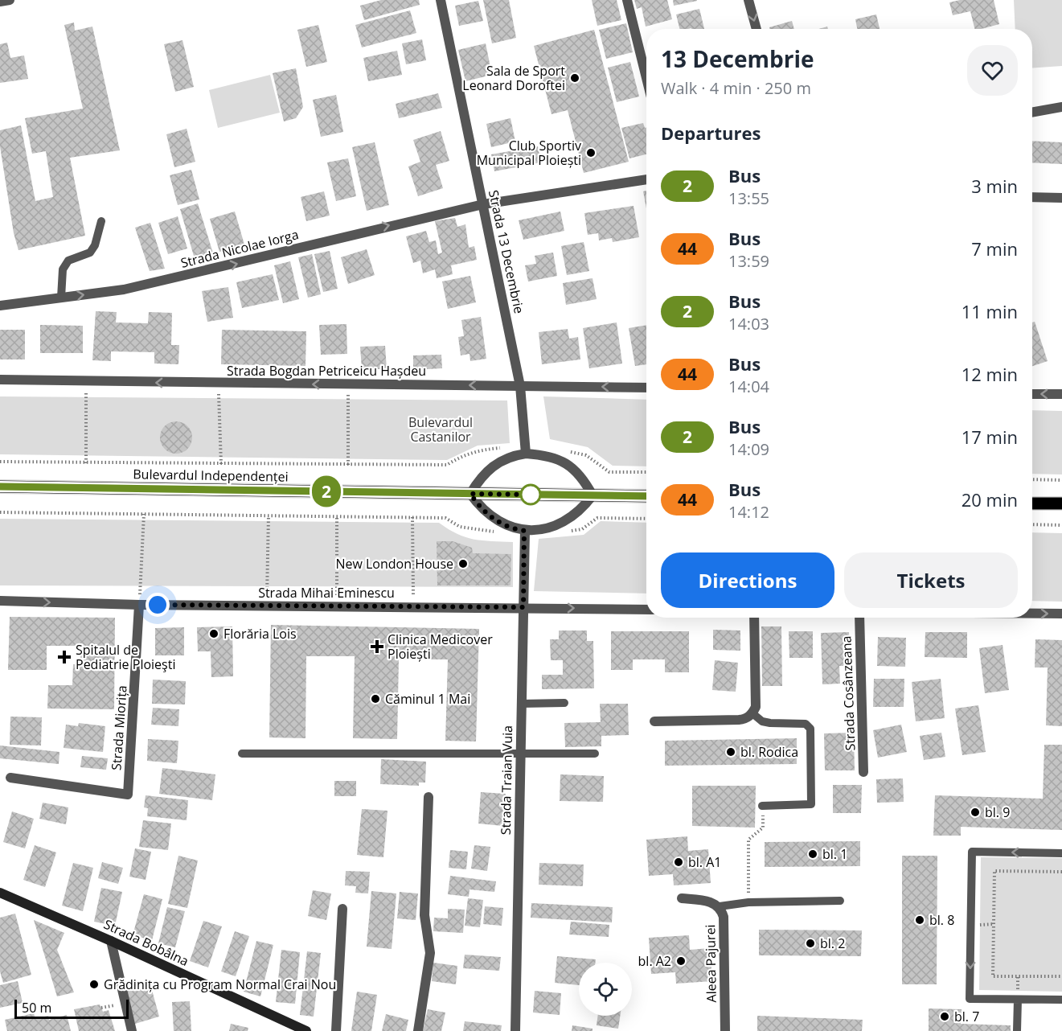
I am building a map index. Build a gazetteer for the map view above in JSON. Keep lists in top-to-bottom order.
{
  "streets": {
    "main road": ["Bulevardul Independenței", "Strada Bobâlna"],
    "street": [
      "Strada Nicolae Iorga",
      "Strada 13 Decembrie",
      "Strada Bogdan Petriceicu Hașdeu",
      "Strada Mihai Eminescu",
      "Strada Cosânzeana",
      "Strada Miorița",
      "Strada Traian Vuia",
      "Aleea Pajurei"
    ]
  },
  "crossings": [
    ["Strada Nicolae Iorga", "Strada 13 Decembrie"],
    ["Strada 13 Decembrie", "Strada Bogdan Petriceicu Hașdeu"],
    ["Strada Mihai Eminescu", "Strada Miorița"],
    ["Strada Mihai Eminescu", "Strada Traian Vuia"]
  ],
  "one_way": ["Strada Nicolae Iorga", "Strada Bogdan Petriceicu Hașdeu", "Strada Mihai Eminescu"],
  "parks": ["Bulevardul Castanilor"],
  "places": {
    "other": [
      "Sala de Sport Leonard Doroftei",
      "Club Sportiv Municipal Ploiești",
      "New London House",
      "Florăria Lois",
      "Căminul 1 Mai",
      "bl. Rodica",
      "bl. 9",
      "bl. 1",
      "bl. A1",
      "bl. 8",
      "bl. 2",
      "bl. A2",
      "Grădinița cu Program Normal Crai Nou",
      "bl. 7"
    ],
    "health": ["Clinica Medicover Ploiești", "Spitalul de Pediatrie Ploieşti"]
  },
  "lines": ["bus line 2"],
  "scale_bar": "50 m",
  "page": {
    "on_map": "2",
    "heading": [
      ["13 Decembrie", "Walk · 4 min · 250 m"],
      "Departures"
    ],
    "list": [
      {
        "mark": "2",
        "name": "Bus",
        "note": "13:55",
        "value": "3 min"
      },
      {
        "mark": "44",
        "name": "Bus",
        "note": "13:59",
        "value": "7 min"
      },
      {
        "mark": "2",
        "name": "Bus",
        "note": "14:03",
        "value": "11 min"
      },
      {
        "mark": "44",
        "name": "Bus",
        "note": "14:04",
        "value": "12 min"
      },
      {
        "mark": "2",
        "name": "Bus",
        "note": "14:09",
        "value": "17 min"
      },
      {
        "mark": "44",
        "name": "Bus",
        "note": "14:12",
        "value": "20 min"
      }
    ],
    "buttons": ["Directions", "Tickets"],
    "scale": "50 m"
  }
}
